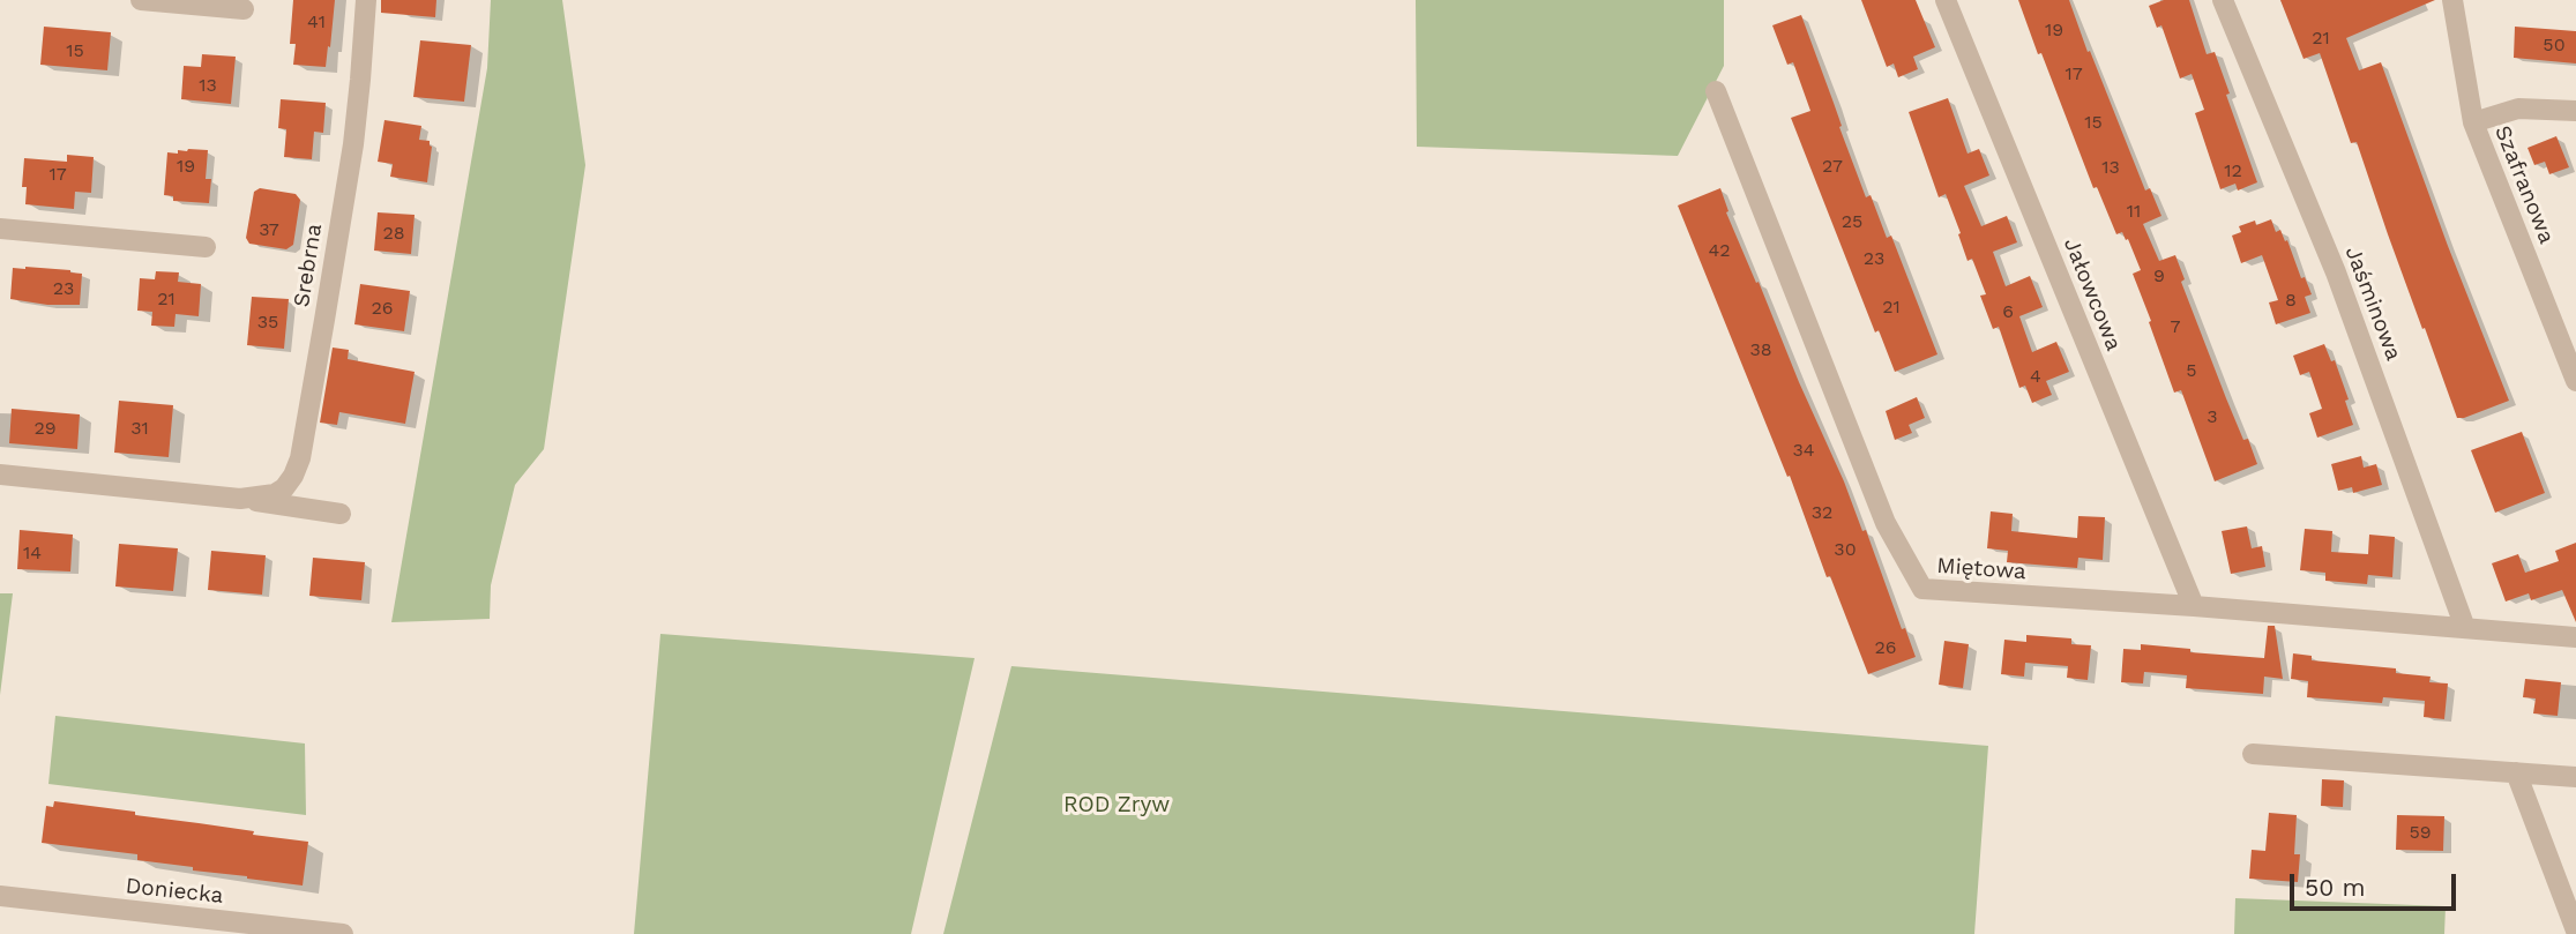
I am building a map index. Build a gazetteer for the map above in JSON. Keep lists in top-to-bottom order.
{
  "streets": {
    "street": [
      "Szafranowa",
      "Srebrna",
      "Jałowcowa",
      "Jaśminowa",
      "Miętowa",
      "Doniecka"
    ]
  },
  "crossings": [
    ["Jałowcowa", "Miętowa"],
    ["Jaśminowa", "Miętowa"]
  ],
  "parks": ["ROD Zryw"],
  "house_numbers": [
    "41",
    "19",
    "21",
    "50",
    "15",
    "17",
    "13",
    "15",
    "19",
    "27",
    "13",
    "12",
    "17",
    "11",
    "25",
    "37",
    "28",
    "42",
    "23",
    "9",
    "23",
    "21",
    "8",
    "21",
    "26",
    "6",
    "35",
    "7",
    "38",
    "5",
    "4",
    "3",
    "29",
    "31",
    "34",
    "32",
    "30",
    "14",
    "26",
    "59"
  ],
  "scale_bar": "50 m"
}
